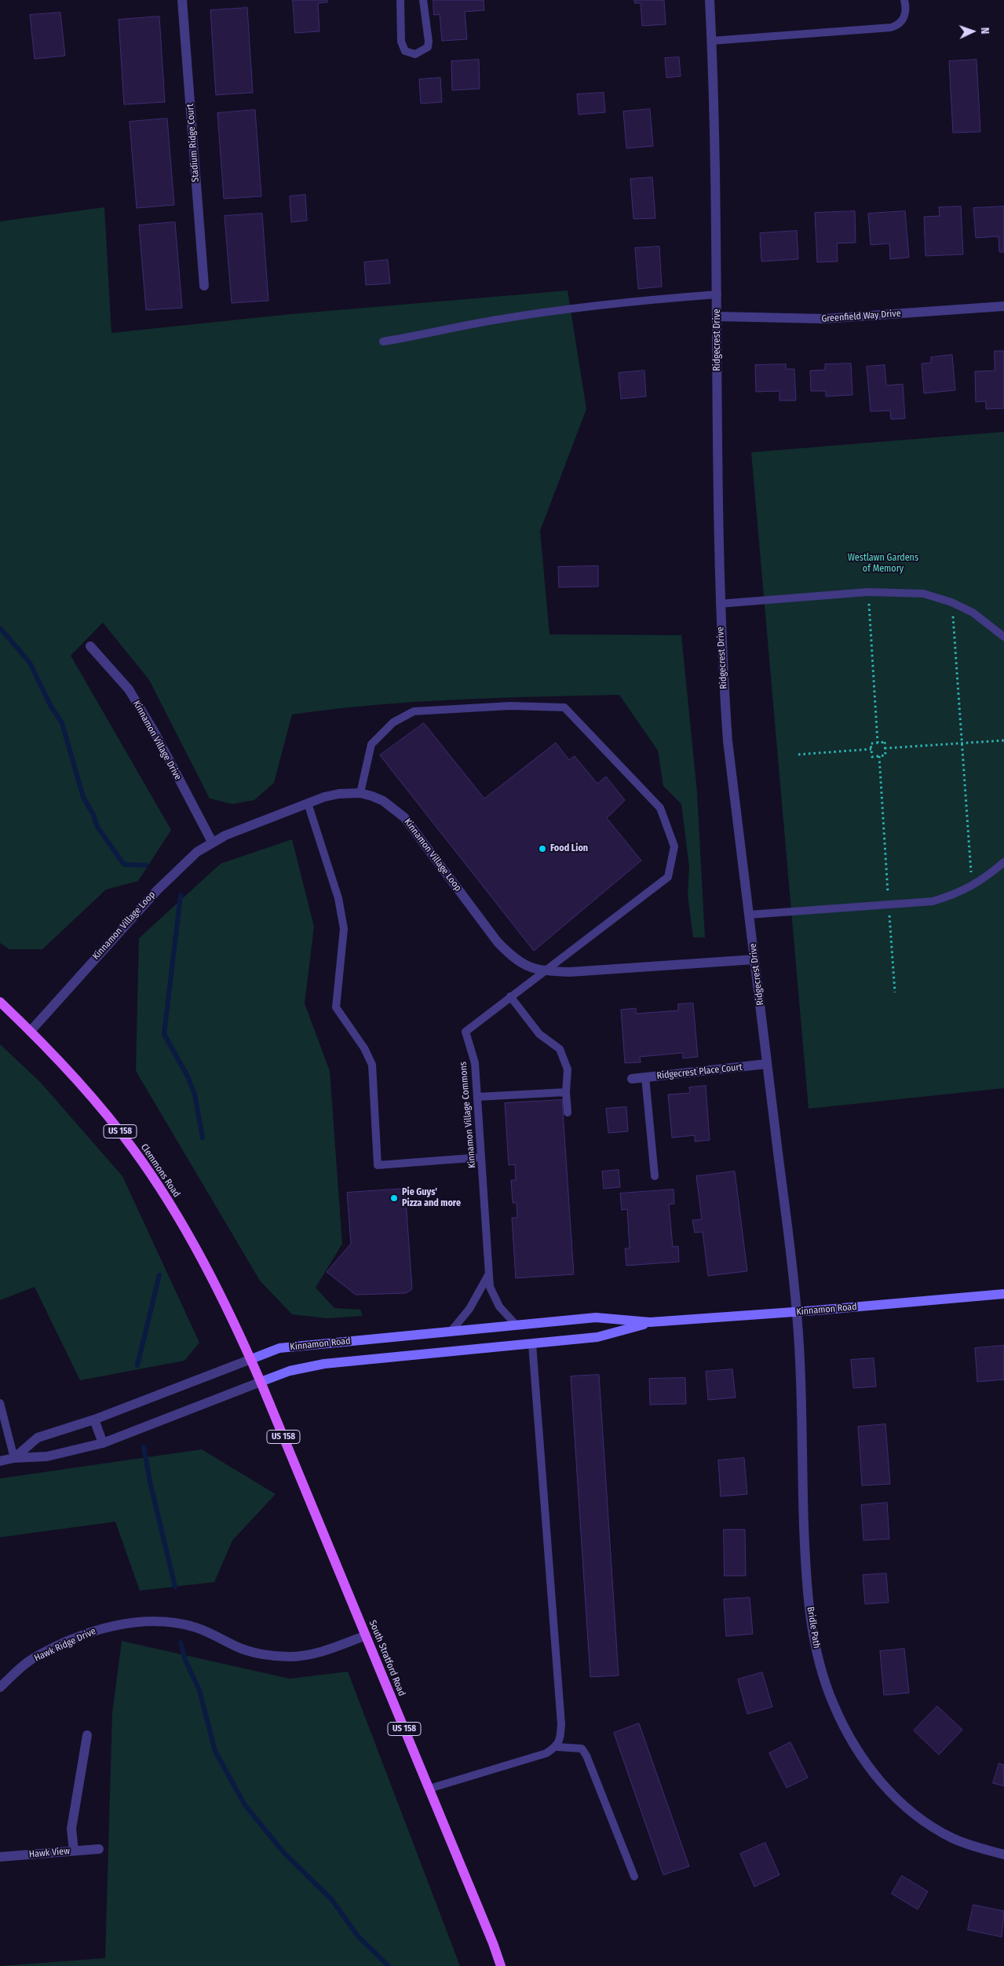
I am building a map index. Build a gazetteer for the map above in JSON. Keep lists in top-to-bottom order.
{
  "streets": {
    "main road": [
      "US 158",
      "Clemmons Road",
      "Kinnamon Road",
      "South Stratford Road"
    ],
    "street": [
      "Stadium Ridge Court",
      "Greenfield Way Drive",
      "Ridgecrest Drive",
      "Kinnamon Village Drive",
      "Kinnamon Village Loop",
      "Ridgecrest Place Court",
      "Bridle Path",
      "Hawk Ridge Drive",
      "Hawk View"
    ],
    "lane": ["Kinnamon Village Commons"]
  },
  "crossings": [
    ["Greenfield Way Drive", "Ridgecrest Drive"],
    ["Ridgecrest Drive", "Kinnamon Village Loop"],
    ["Ridgecrest Drive", "Ridgecrest Place Court"],
    ["Ridgecrest Drive", "Kinnamon Road"],
    ["Ridgecrest Drive", "Bridle Path"],
    ["Kinnamon Village Drive", "Kinnamon Village Loop"],
    ["Kinnamon Village Loop", "Kinnamon Village Commons"],
    ["Kinnamon Village Loop", "Clemmons Road"],
    ["Kinnamon Village Commons", "Kinnamon Road"],
    ["Clemmons Road", "Kinnamon Road"],
    ["Clemmons Road", "South Stratford Road"],
    ["Kinnamon Road", "Bridle Path"],
    ["Kinnamon Road", "South Stratford Road"],
    ["Hawk Ridge Drive", "South Stratford Road"]
  ],
  "parks": ["Westlawn Gardens of Memory"],
  "places": ["Food Lion", "Pie Guys' Pizza and more"],
  "north": "right"
}
